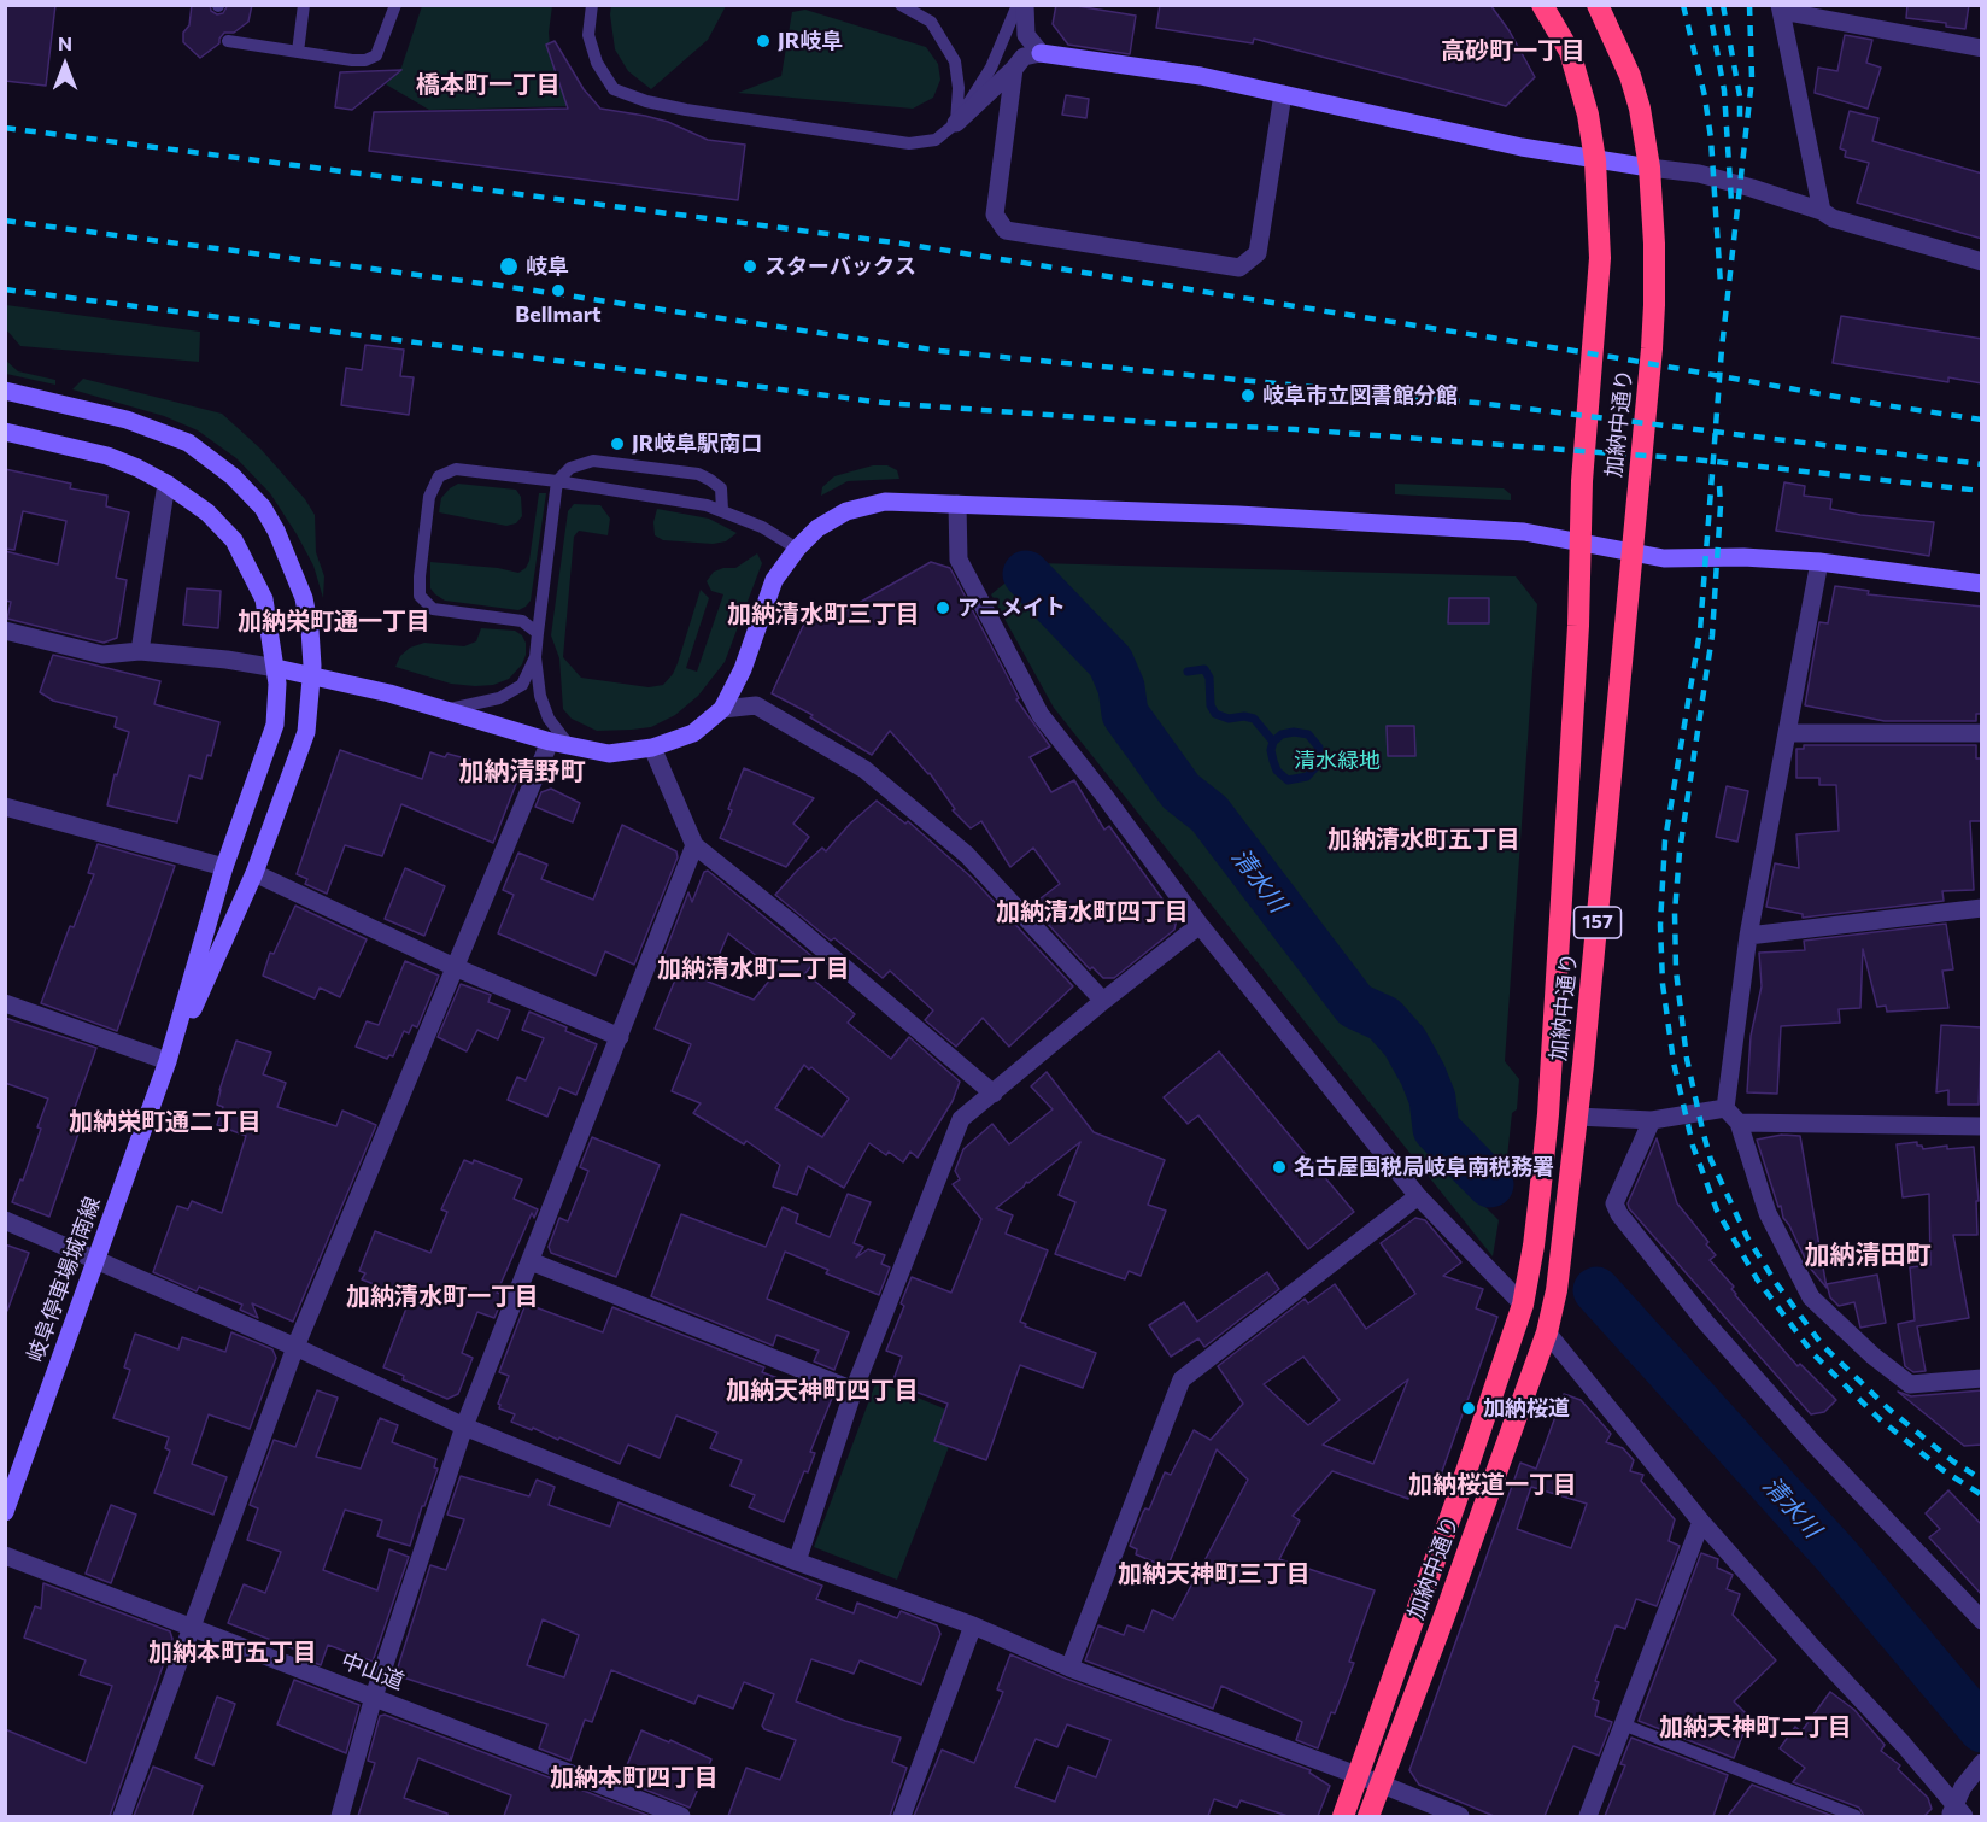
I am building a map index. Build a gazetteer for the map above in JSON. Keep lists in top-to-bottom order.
{
  "streets": {
    "highway": ["加納中通り", "157"],
    "street": ["岐阜停車場城南線", "中山道"]
  },
  "districts": [
    "高砂町一丁目",
    "橋本町一丁目",
    "加納清水町三丁目",
    "加納栄町通一丁目",
    "加納清野町",
    "加納清水町五丁目",
    "加納清水町四丁目",
    "加納清水町二丁目",
    "加納栄町通二丁目",
    "加納清田町",
    "加納清水町一丁目",
    "加納天神町四丁目",
    "加納桜道一丁目",
    "加納天神町三丁目",
    "加納本町五丁目",
    "加納天神町二丁目",
    "加納本町四丁目"
  ],
  "water": ["清水川"],
  "parks": ["清水緑地"],
  "places": [
    "JR岐阜",
    "岐阜",
    "スターバックス",
    "Bellmart",
    "岐阜市立図書館分館",
    "JR岐阜駅南口",
    "アニメイト",
    "名古屋国税局岐阜南税務署",
    "加納桜道"
  ],
  "north": "top"
}
